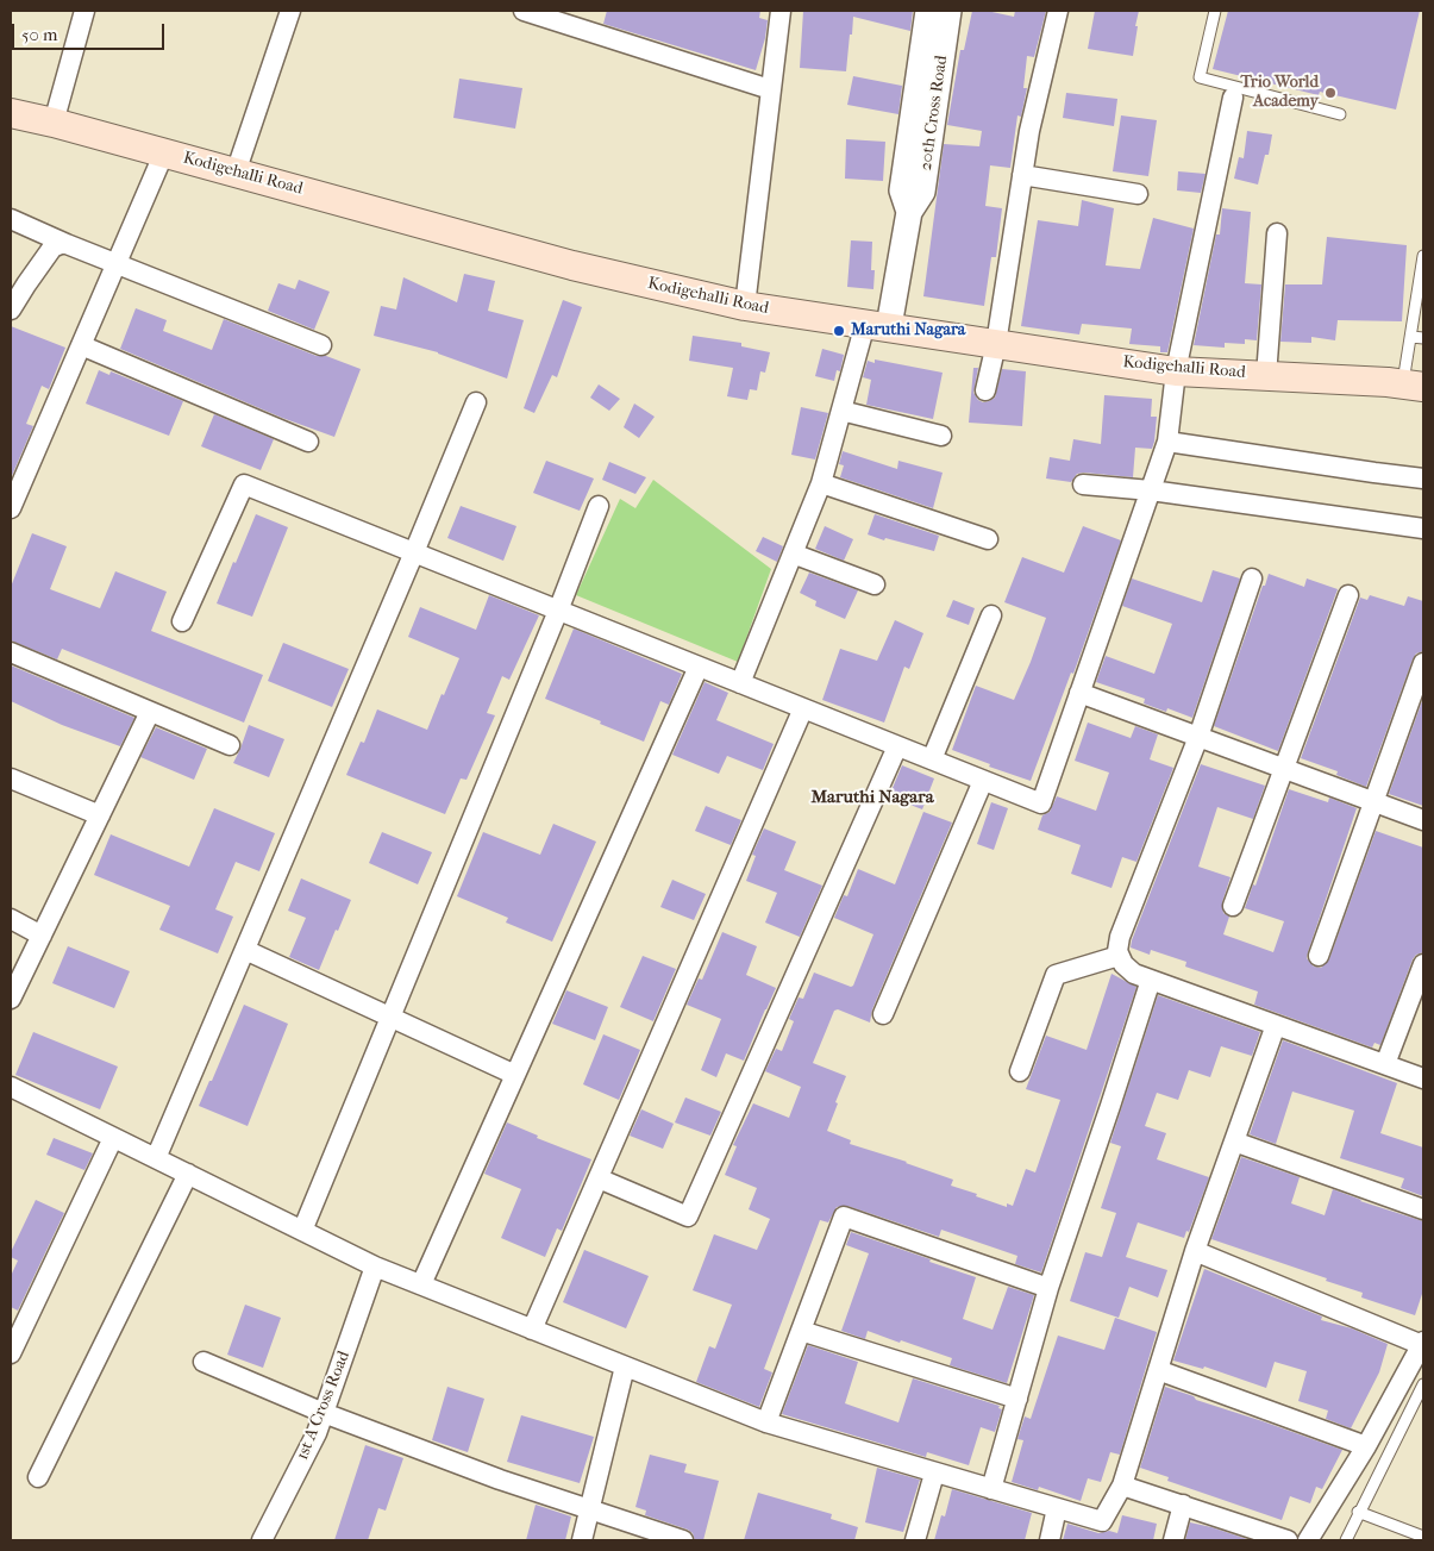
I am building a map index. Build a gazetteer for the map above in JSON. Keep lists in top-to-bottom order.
{
  "streets": {
    "main road": ["Kodigehalli Road"],
    "street": ["20th Cross Road", "1st A Cross Road"]
  },
  "crossings": [
    ["20th Cross Road", "Kodigehalli Road"]
  ],
  "districts": ["Maruthi Nagara"],
  "places": ["Trio World Academy", "Maruthi Nagara"],
  "scale_bar": "50 m"
}
